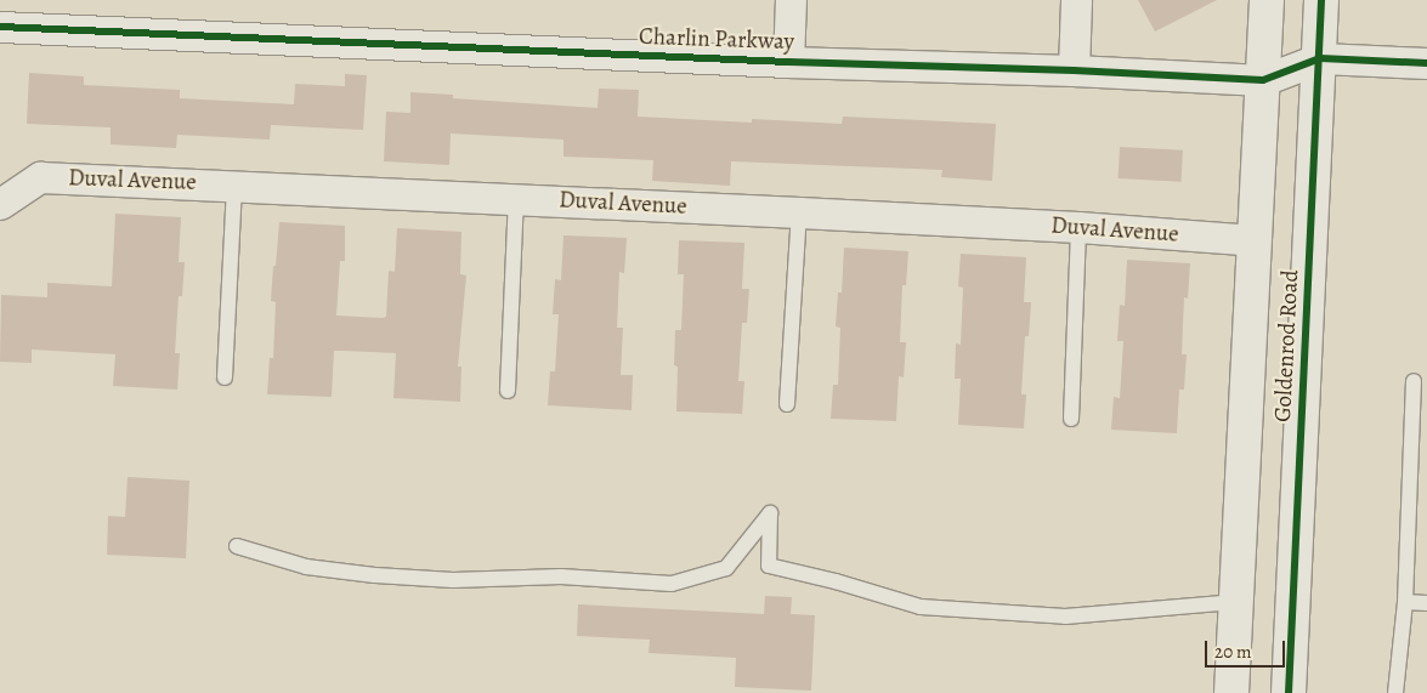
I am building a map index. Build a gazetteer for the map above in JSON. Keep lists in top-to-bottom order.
{
  "streets": {
    "main road": ["Goldenrod Road"],
    "street": ["Charlin Parkway", "Duval Avenue"]
  },
  "crossings": [
    ["Charlin Parkway", "Goldenrod Road"],
    ["Duval Avenue", "Goldenrod Road"]
  ],
  "scale_bar": "20 m"
}
